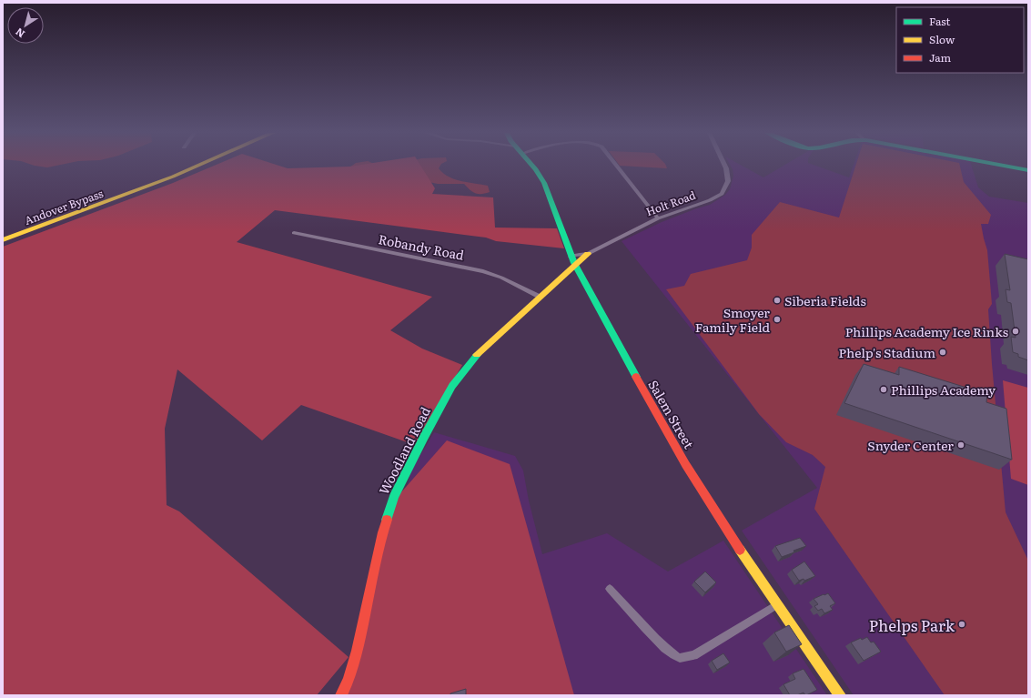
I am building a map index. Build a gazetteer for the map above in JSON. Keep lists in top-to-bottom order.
{
  "streets": {
    "street": [
      "Holt Road",
      "Andover Bypass",
      "Robandy Road",
      "Salem Street",
      "Woodland Road"
    ]
  },
  "crossings": [
    ["Holt Road", "Salem Street"],
    ["Holt Road", "Woodland Road"],
    ["Robandy Road", "Woodland Road"],
    ["Salem Street", "Woodland Road"]
  ],
  "places": [
    "Siberia Fields",
    "Smoyer Family Field",
    "Phillips Academy Ice Rinks",
    "Phelp's Stadium",
    "Phillips Academy",
    "Snyder Center",
    "Phelps Park"
  ],
  "legend": ["Fast", "Slow", "Jam"],
  "north": "bottom left"
}
